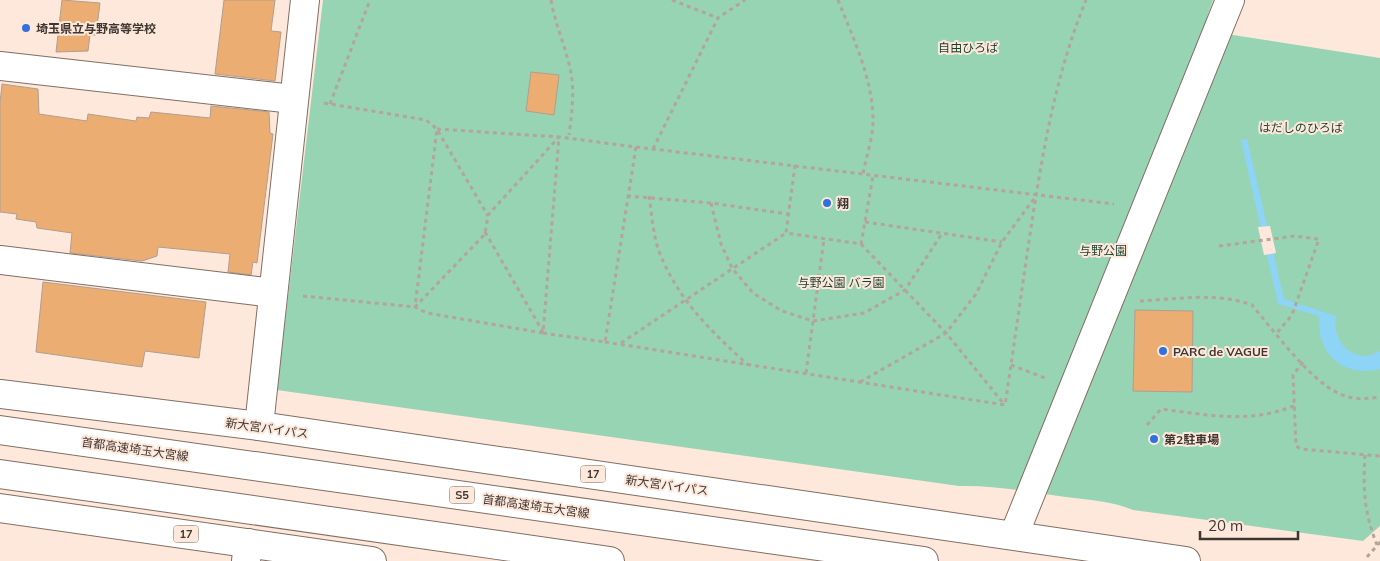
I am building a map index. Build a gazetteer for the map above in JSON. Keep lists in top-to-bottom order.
{
  "streets": {
    "main road": [
      "新大宮バイパス",
      "首都高速埼玉大宮線",
      "17",
      "S5"
    ]
  },
  "parks": [
    "自由ひろば",
    "はだしのひろば",
    "与野公園",
    "与野公園 バラ園"
  ],
  "places": [
    "埼玉県立与野高等学校",
    "翔",
    "PARC de VAGUE",
    "第2駐車場"
  ],
  "scale_bar": "20 m"
}
